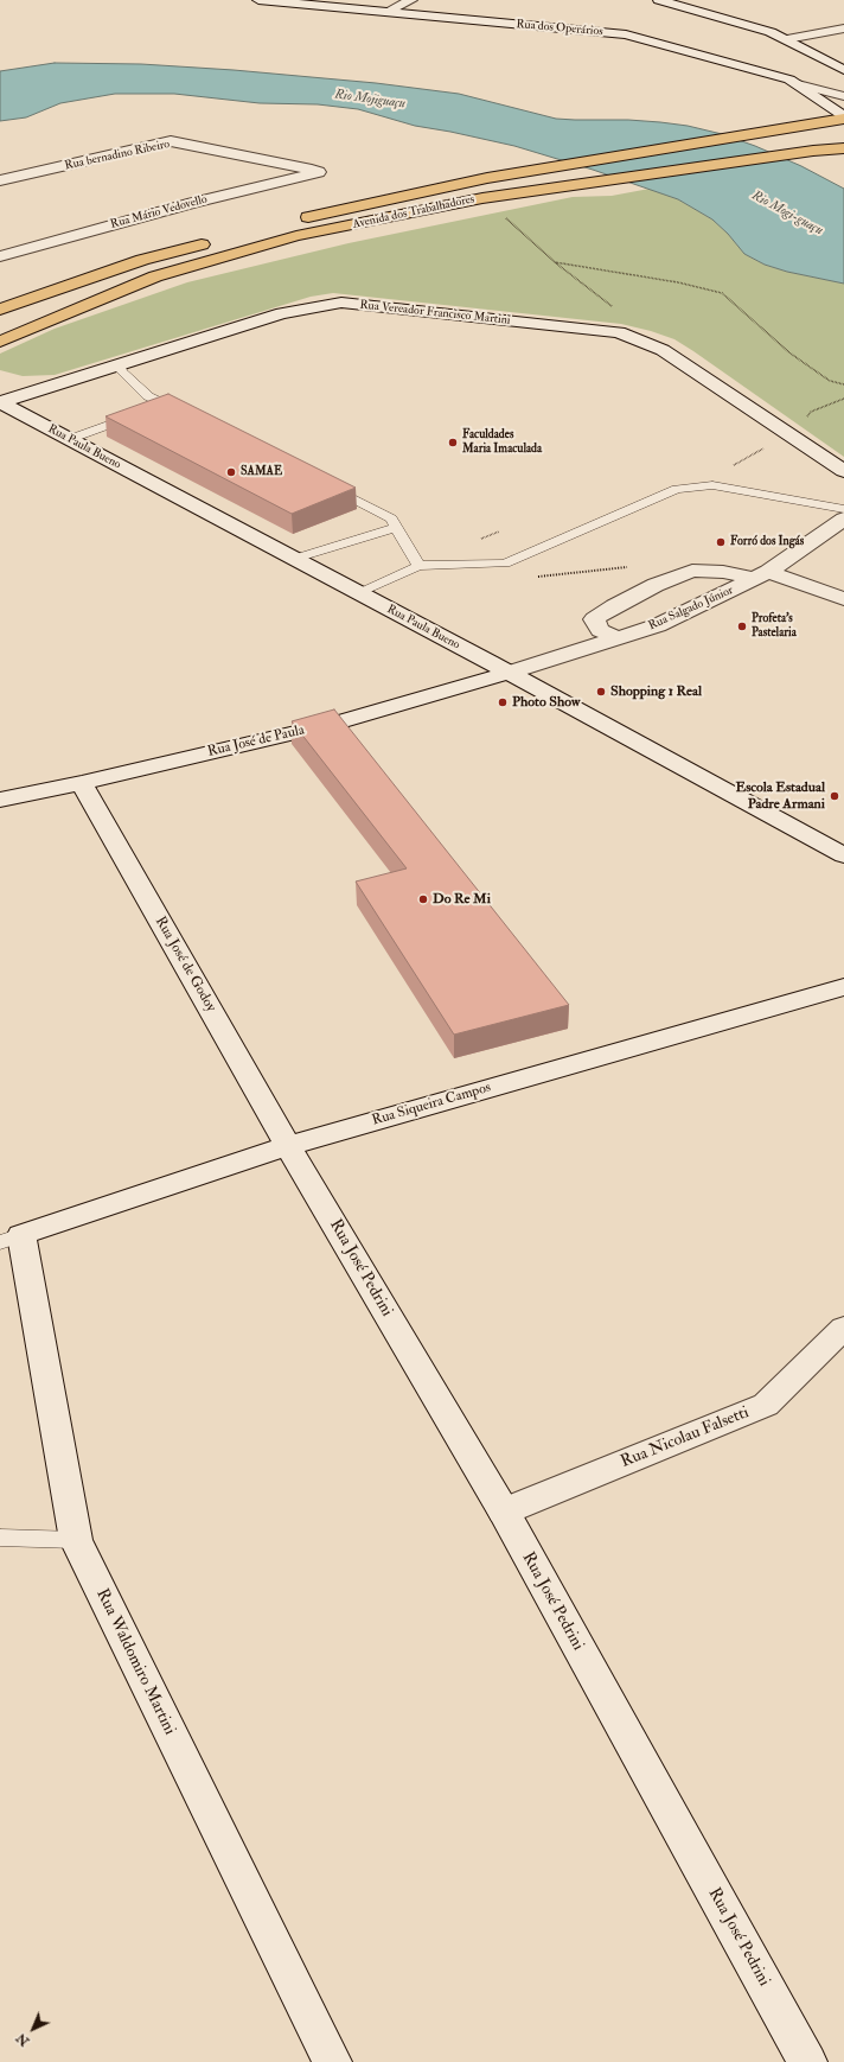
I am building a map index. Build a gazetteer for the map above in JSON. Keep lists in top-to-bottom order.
{
  "streets": {
    "main road": [
      "Rua dos Operários",
      "Rua bernadino Ribeiro",
      "Rua Mário Vedovello",
      "Avenida dos Trabalhadores",
      "Rua Vereador Francisco Martini",
      "Rua Paula Bueno",
      "Rua Salgado Júnior",
      "Rua José de Paula",
      "Rua José de Godoy",
      "Rua Siqueira Campos",
      "Rua José Pedrini",
      "Rua Nicolau Falsetti",
      "Rua Waldomiro Martini"
    ]
  },
  "crossings": [
    ["Rua dos Operários", "Avenida dos Trabalhadores"],
    ["Rua bernadino Ribeiro", "Rua Mário Vedovello"],
    ["Rua Vereador Francisco Martini", "Rua Paula Bueno"],
    ["Rua Paula Bueno", "Rua Salgado Júnior"],
    ["Rua Paula Bueno", "Rua José de Paula"],
    ["Rua Salgado Júnior", "Rua José de Paula"],
    ["Rua José de Paula", "Rua José de Godoy"],
    ["Rua José de Godoy", "Rua Siqueira Campos"],
    ["Rua José de Godoy", "Rua José Pedrini"],
    ["Rua Siqueira Campos", "Rua José Pedrini"],
    ["Rua Siqueira Campos", "Rua Waldomiro Martini"],
    ["Rua José Pedrini", "Rua Nicolau Falsetti"]
  ],
  "water": ["Rio Mojiguaçu", "Rio Mogi-guaçu"],
  "places": [
    "Faculdades Maria Imaculada",
    "SAMAE",
    "Forró dos Ingás",
    "Profeta's Pastelaria",
    "Shopping 1 Real",
    "Photo Show",
    "Escola Estadual Padre Armani",
    "Do Re Mi"
  ],
  "north": "bottom left"
}
